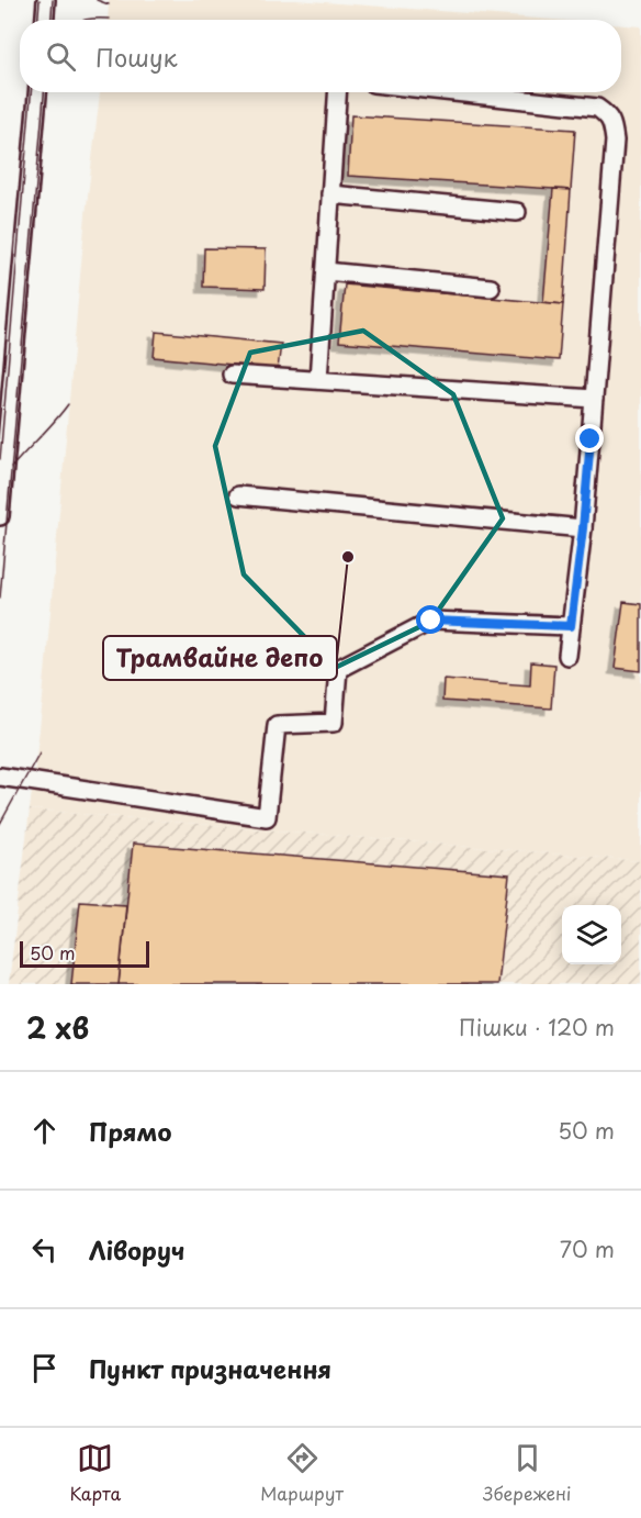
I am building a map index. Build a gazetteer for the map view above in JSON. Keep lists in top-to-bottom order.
{
  "places": ["Трамвайне депо"],
  "scale_bar": "50 m",
  "page": {
    "search": "Пошук",
    "scale": "50 m",
    "heading": ["2 хв", "Пішки · 120 m"],
    "list": [
      ["Прямо", "50 m"],
      ["Ліворуч", "70 m"],
      "Пункт призначення"
    ],
    "nav": ["Карта", "Маршрут", "Збережені"]
  }
}
